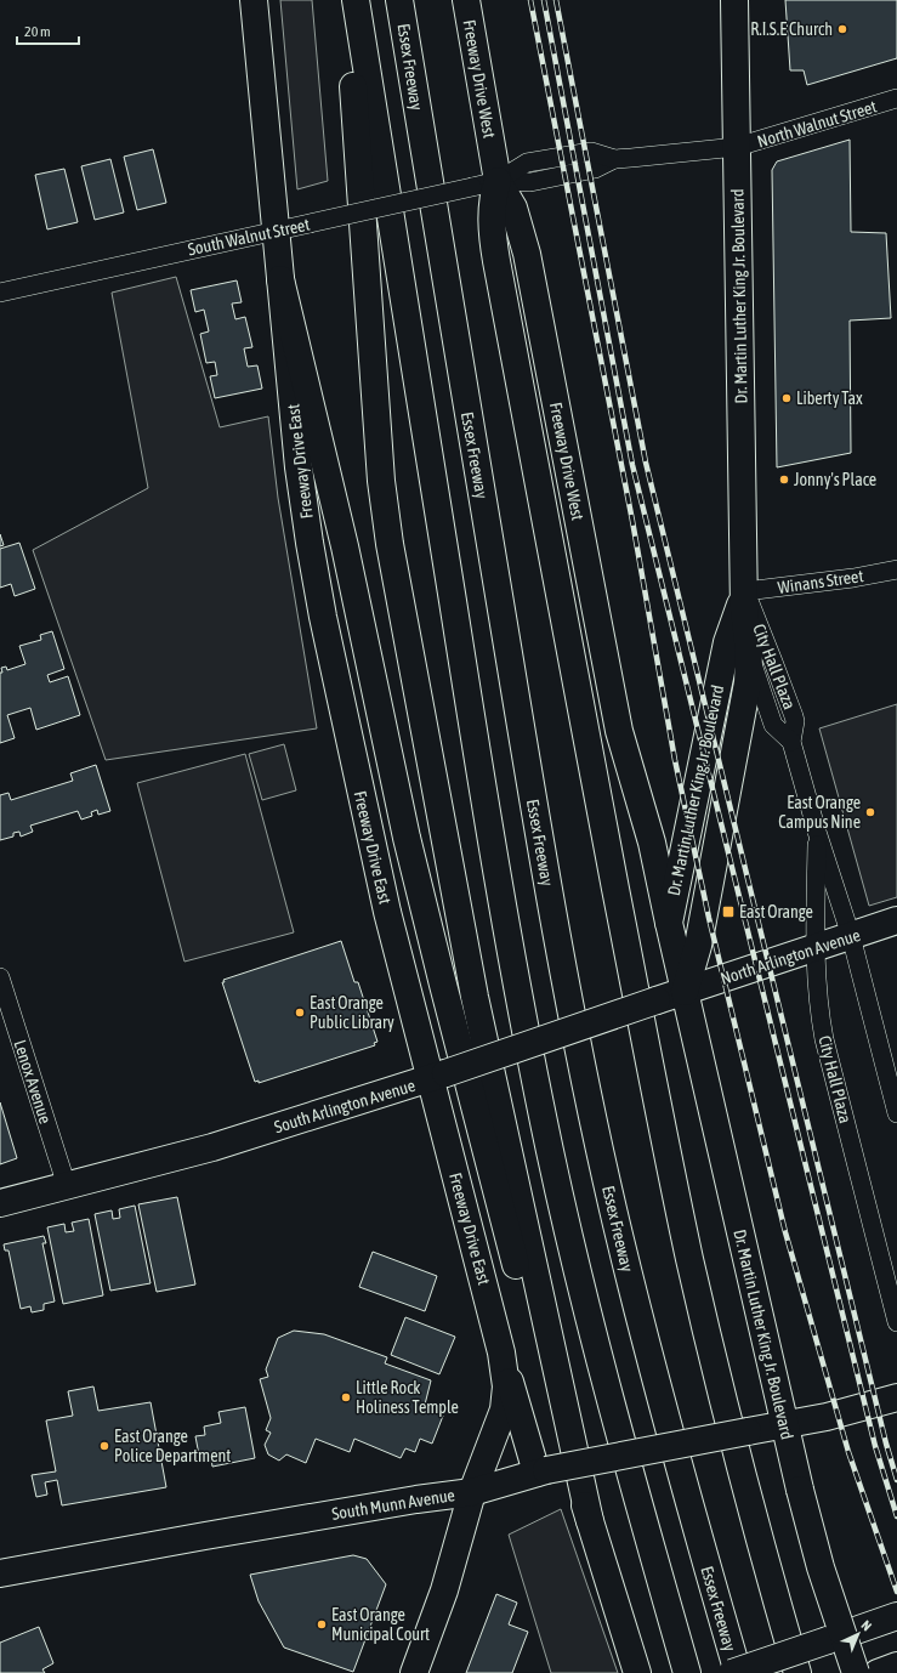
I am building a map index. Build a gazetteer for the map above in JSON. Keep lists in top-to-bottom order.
{
  "streets": {
    "main road": [
      "Essex Freeway",
      "Freeway Drive West",
      "Dr. Martin Luther King Jr. Boulevard",
      "Freeway Drive East",
      "North Arlington Avenue",
      "South Arlington Avenue",
      "South Munn Avenue"
    ],
    "street": [
      "North Walnut Street",
      "South Walnut Street",
      "Winans Street",
      "City Hall Plaza",
      "Lenox Avenue"
    ]
  },
  "crossings": [
    ["Freeway Drive West", "South Walnut Street"],
    ["Freeway Drive West", "Dr. Martin Luther King Jr. Boulevard"],
    ["North Walnut Street", "South Walnut Street"],
    ["North Walnut Street", "Dr. Martin Luther King Jr. Boulevard"],
    ["South Walnut Street", "Dr. Martin Luther King Jr. Boulevard"],
    ["South Walnut Street", "Freeway Drive East"],
    ["Dr. Martin Luther King Jr. Boulevard", "Winans Street"],
    ["Dr. Martin Luther King Jr. Boulevard", "City Hall Plaza"],
    ["Dr. Martin Luther King Jr. Boulevard", "North Arlington Avenue"],
    ["Dr. Martin Luther King Jr. Boulevard", "South Arlington Avenue"],
    ["Dr. Martin Luther King Jr. Boulevard", "South Munn Avenue"],
    ["Freeway Drive East", "South Arlington Avenue"],
    ["Freeway Drive East", "South Munn Avenue"],
    ["Winans Street", "City Hall Plaza"],
    ["City Hall Plaza", "North Arlington Avenue"],
    ["North Arlington Avenue", "South Arlington Avenue"],
    ["Lenox Avenue", "South Arlington Avenue"]
  ],
  "places": {
    "other": [
      "R.I.S.E Church",
      "Liberty Tax",
      "Jonny's Place",
      "East Orange Campus Nine",
      "East Orange Public Library",
      "Little Rock Holiness Temple",
      "East Orange Police Department",
      "East Orange Municipal Court"
    ],
    "transit": ["East Orange"]
  },
  "scale_bar": "20 m",
  "north": "top right"
}
